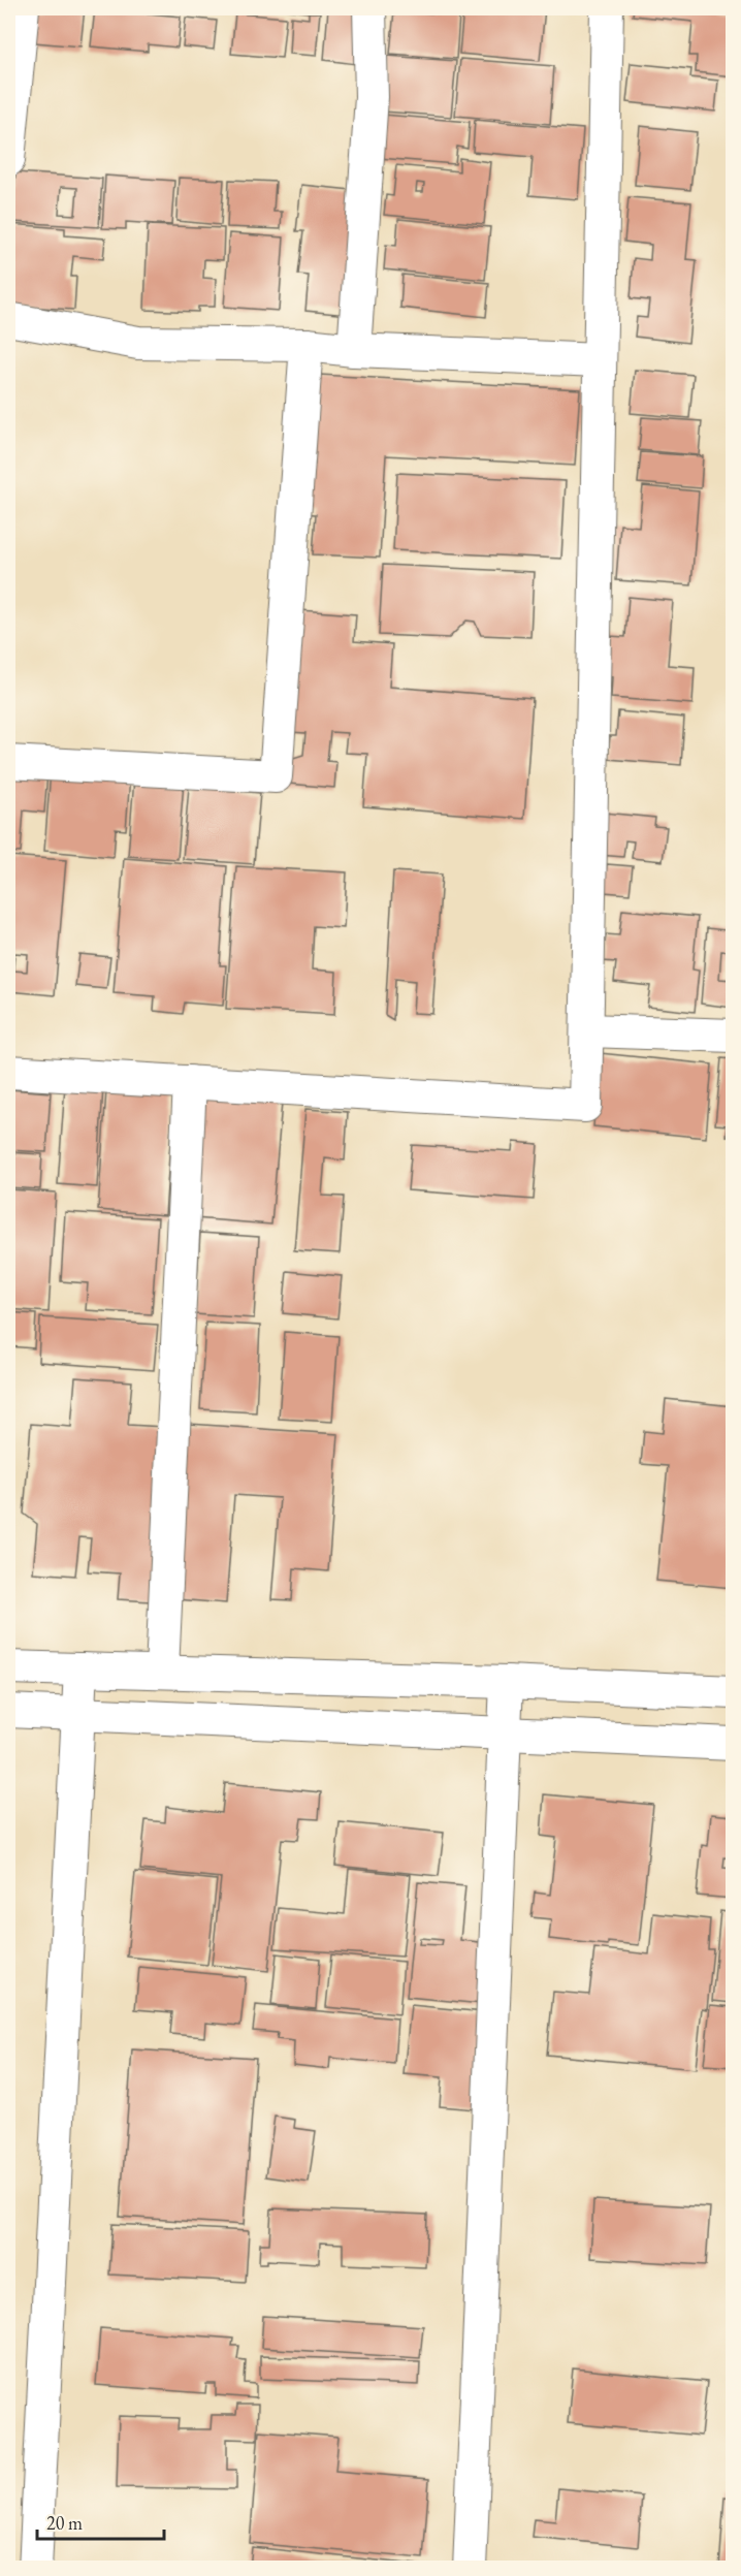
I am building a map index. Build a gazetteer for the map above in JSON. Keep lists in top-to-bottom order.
{
  "scale_bar": "20 m"
}
